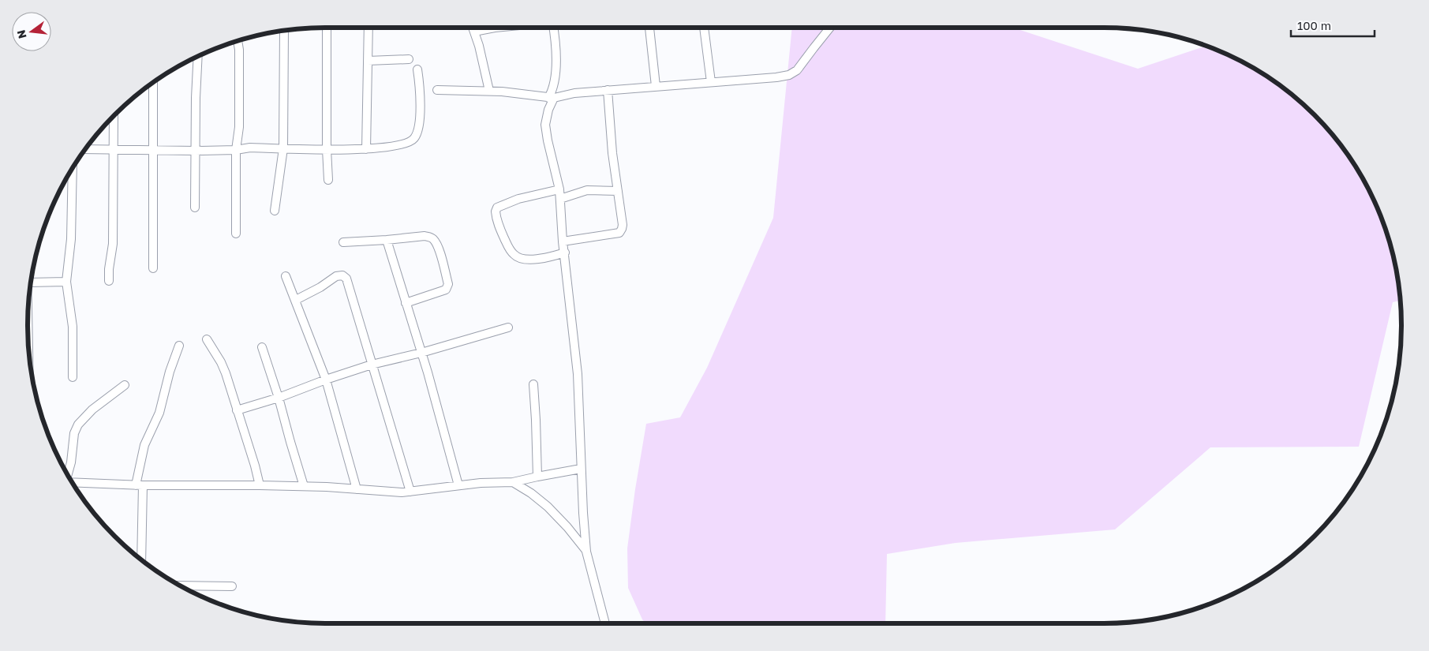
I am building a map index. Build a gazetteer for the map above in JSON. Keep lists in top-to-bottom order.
{
  "scale_bar": "100 m",
  "north": "left"
}
